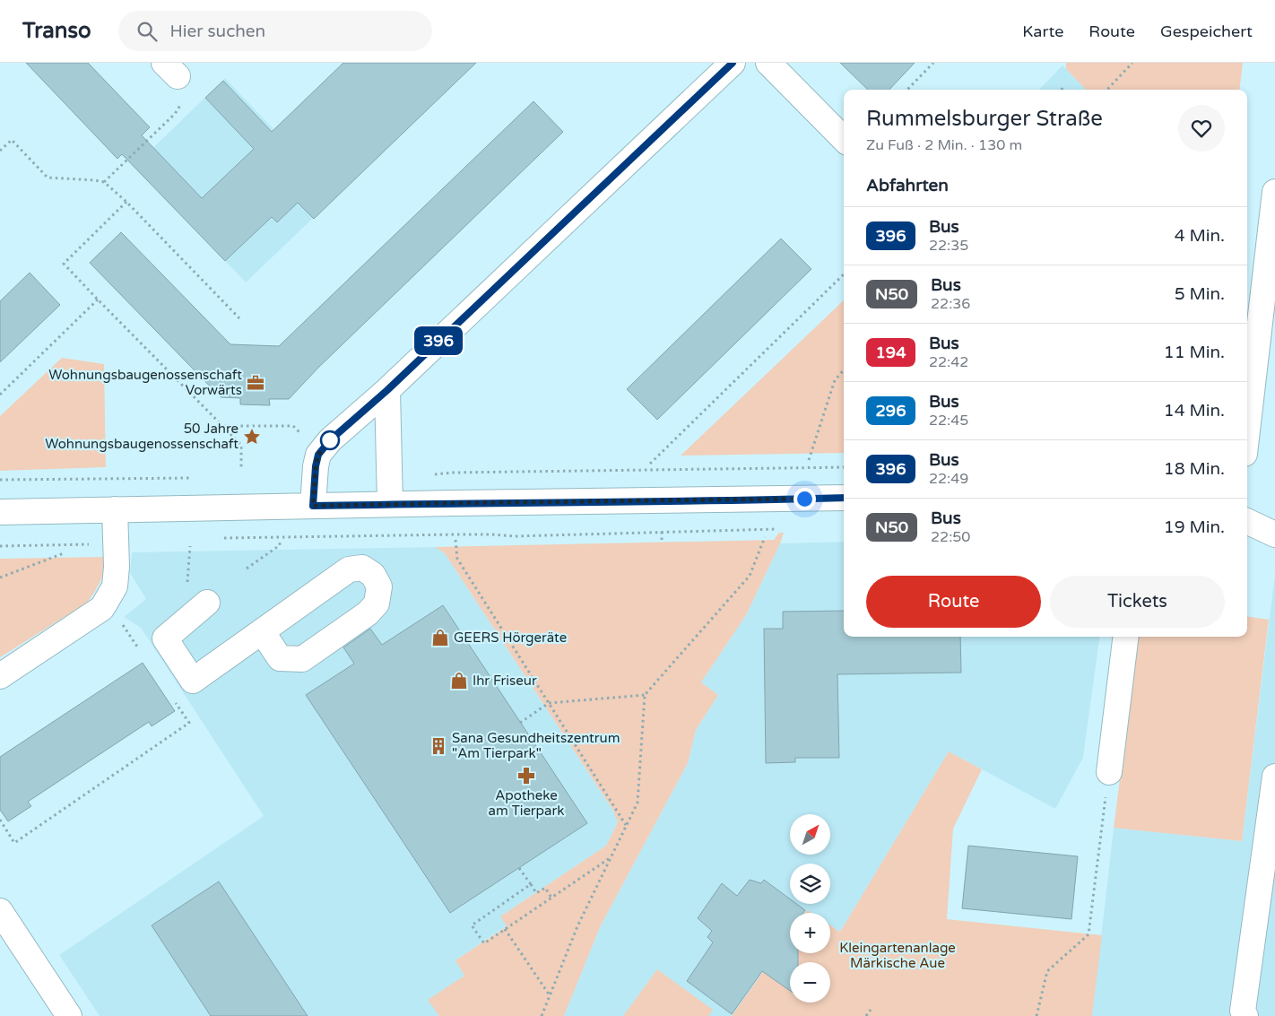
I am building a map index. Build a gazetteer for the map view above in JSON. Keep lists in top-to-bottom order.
{
  "parks": ["Kleingartenanlage Märkische Aue"],
  "places": {
    "office": ["Wohnungsbaugenossenschaft Vorwärts"],
    "place": ["50 Jahre Wohnungsbaugenossenschaft"],
    "shop": ["GEERS Hörgeräte", "Ihr Friseur"],
    "building": ["Sana Gesundheitszentrum \"Am Tierpark\""],
    "pharmacy": ["Apotheke am Tierpark"]
  },
  "lines": ["bus line 396"],
  "north": "top right",
  "page": {
    "header": "Transo",
    "search": "Hier suchen",
    "nav": ["Karte", "Route", "Gespeichert"],
    "on_map": "396",
    "heading": [
      ["Rummelsburger Straße", "Zu Fuß · 2 Min. · 130 m"],
      "Abfahrten"
    ],
    "list": [
      {
        "mark": "396",
        "name": "Bus",
        "note": "22:35",
        "value": "4 Min."
      },
      {
        "mark": "N50",
        "name": "Bus",
        "note": "22:36",
        "value": "5 Min."
      },
      {
        "mark": "194",
        "name": "Bus",
        "note": "22:42",
        "value": "11 Min."
      },
      {
        "mark": "296",
        "name": "Bus",
        "note": "22:45",
        "value": "14 Min."
      },
      {
        "mark": "396",
        "name": "Bus",
        "note": "22:49",
        "value": "18 Min."
      },
      {
        "mark": "N50",
        "name": "Bus",
        "note": "22:50",
        "value": "19 Min."
      }
    ],
    "buttons": ["Route", "Tickets"],
    "map_buttons": ["+", "−"]
  }
}
